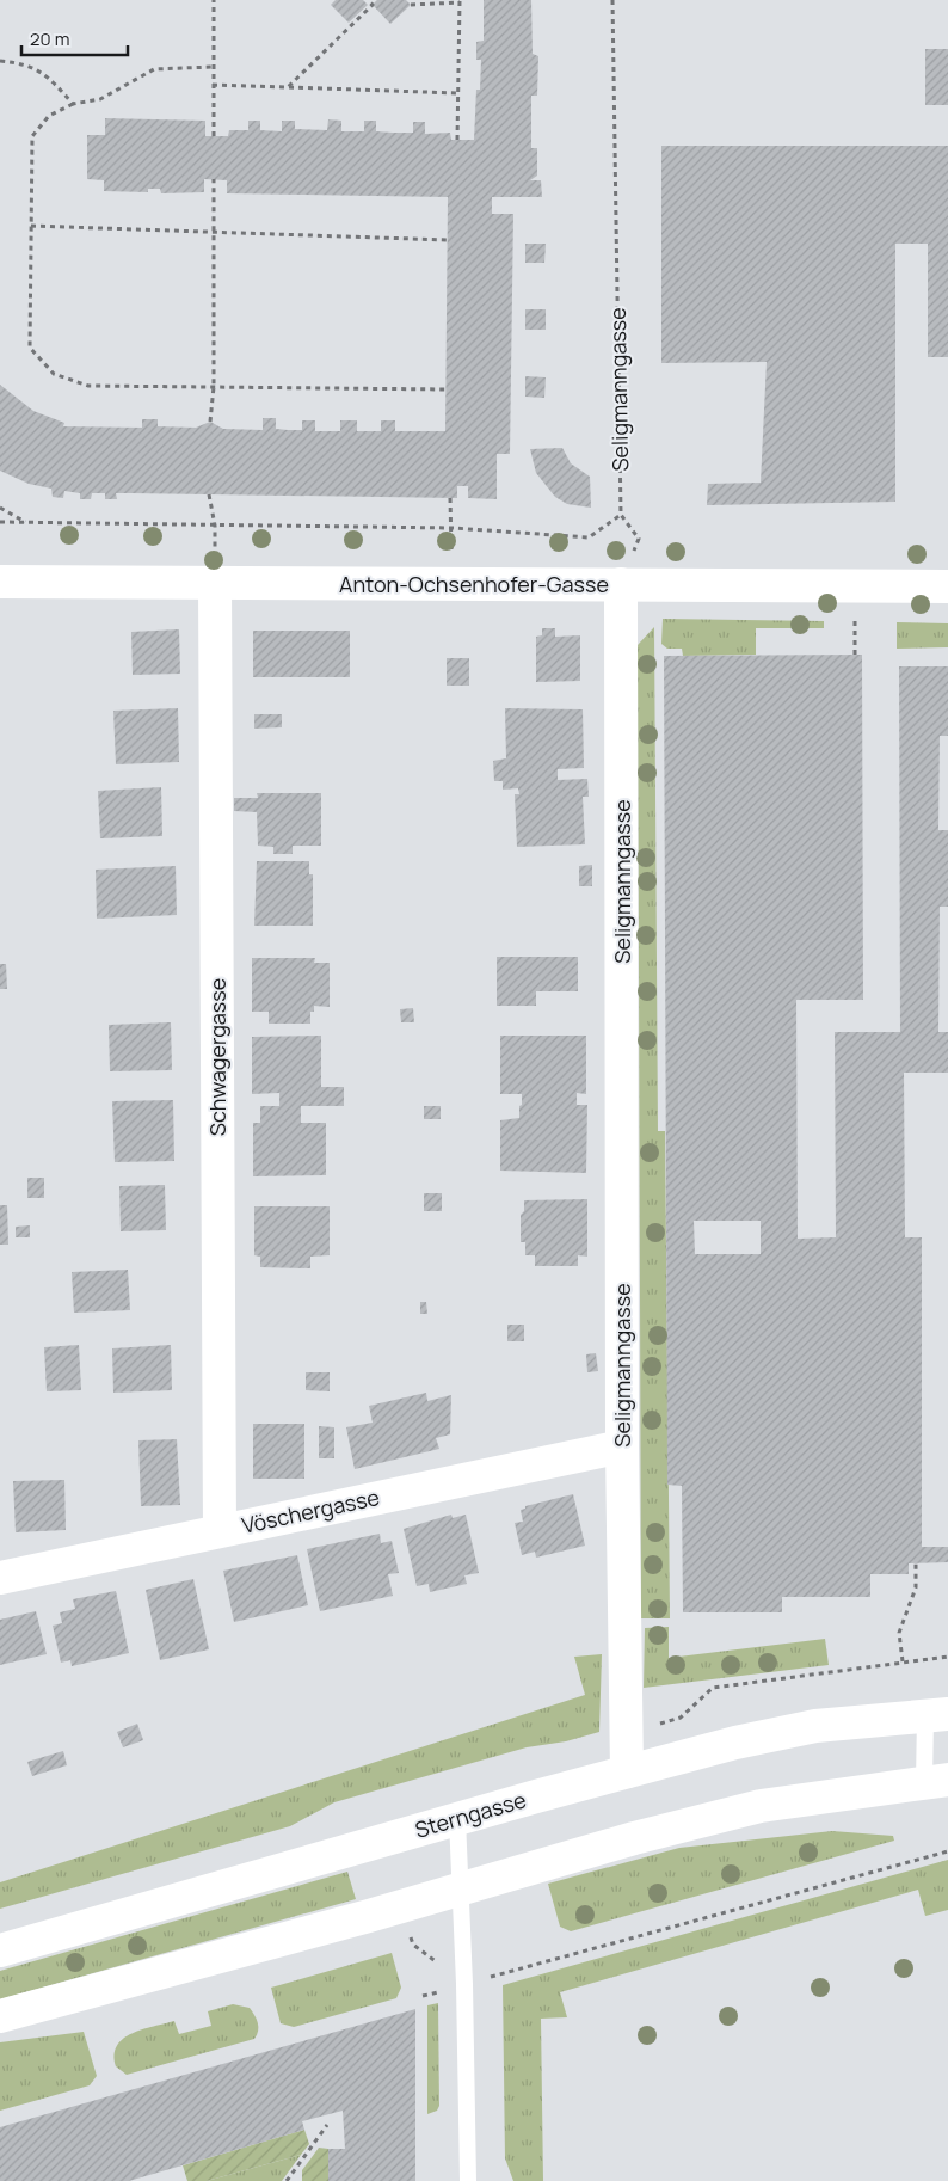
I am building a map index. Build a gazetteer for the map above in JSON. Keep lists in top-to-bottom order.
{
  "streets": {
    "street": [
      "Seligmanngasse",
      "Anton-Ochsenhofer-Gasse",
      "Schwagergasse",
      "Vöschergasse",
      "Sterngasse"
    ]
  },
  "crossings": [
    ["Seligmanngasse", "Anton-Ochsenhofer-Gasse"],
    ["Seligmanngasse", "Vöschergasse"],
    ["Seligmanngasse", "Sterngasse"],
    ["Anton-Ochsenhofer-Gasse", "Schwagergasse"],
    ["Schwagergasse", "Vöschergasse"]
  ],
  "scale_bar": "20 m"
}
